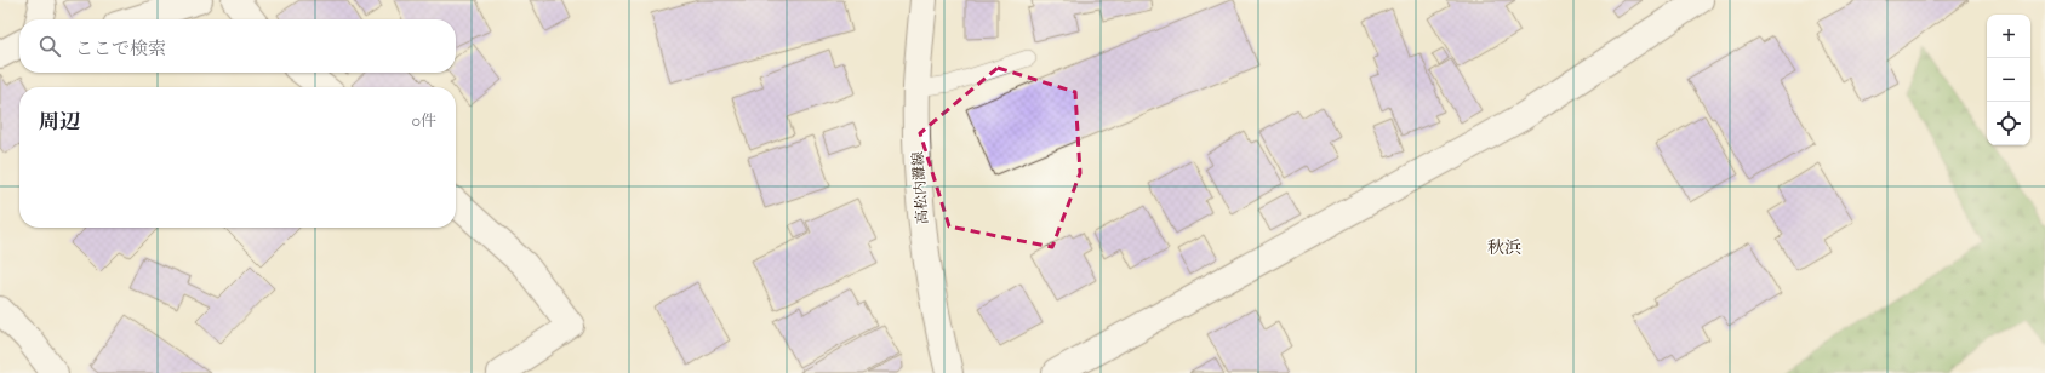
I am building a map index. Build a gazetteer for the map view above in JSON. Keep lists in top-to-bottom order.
{
  "streets": {
    "street": ["高松内灘線"]
  },
  "districts": ["秋浜"],
  "page": {
    "map_buttons": ["+", "−"],
    "search": "ここで検索",
    "heading": ["周辺", "0件"]
  }
}
